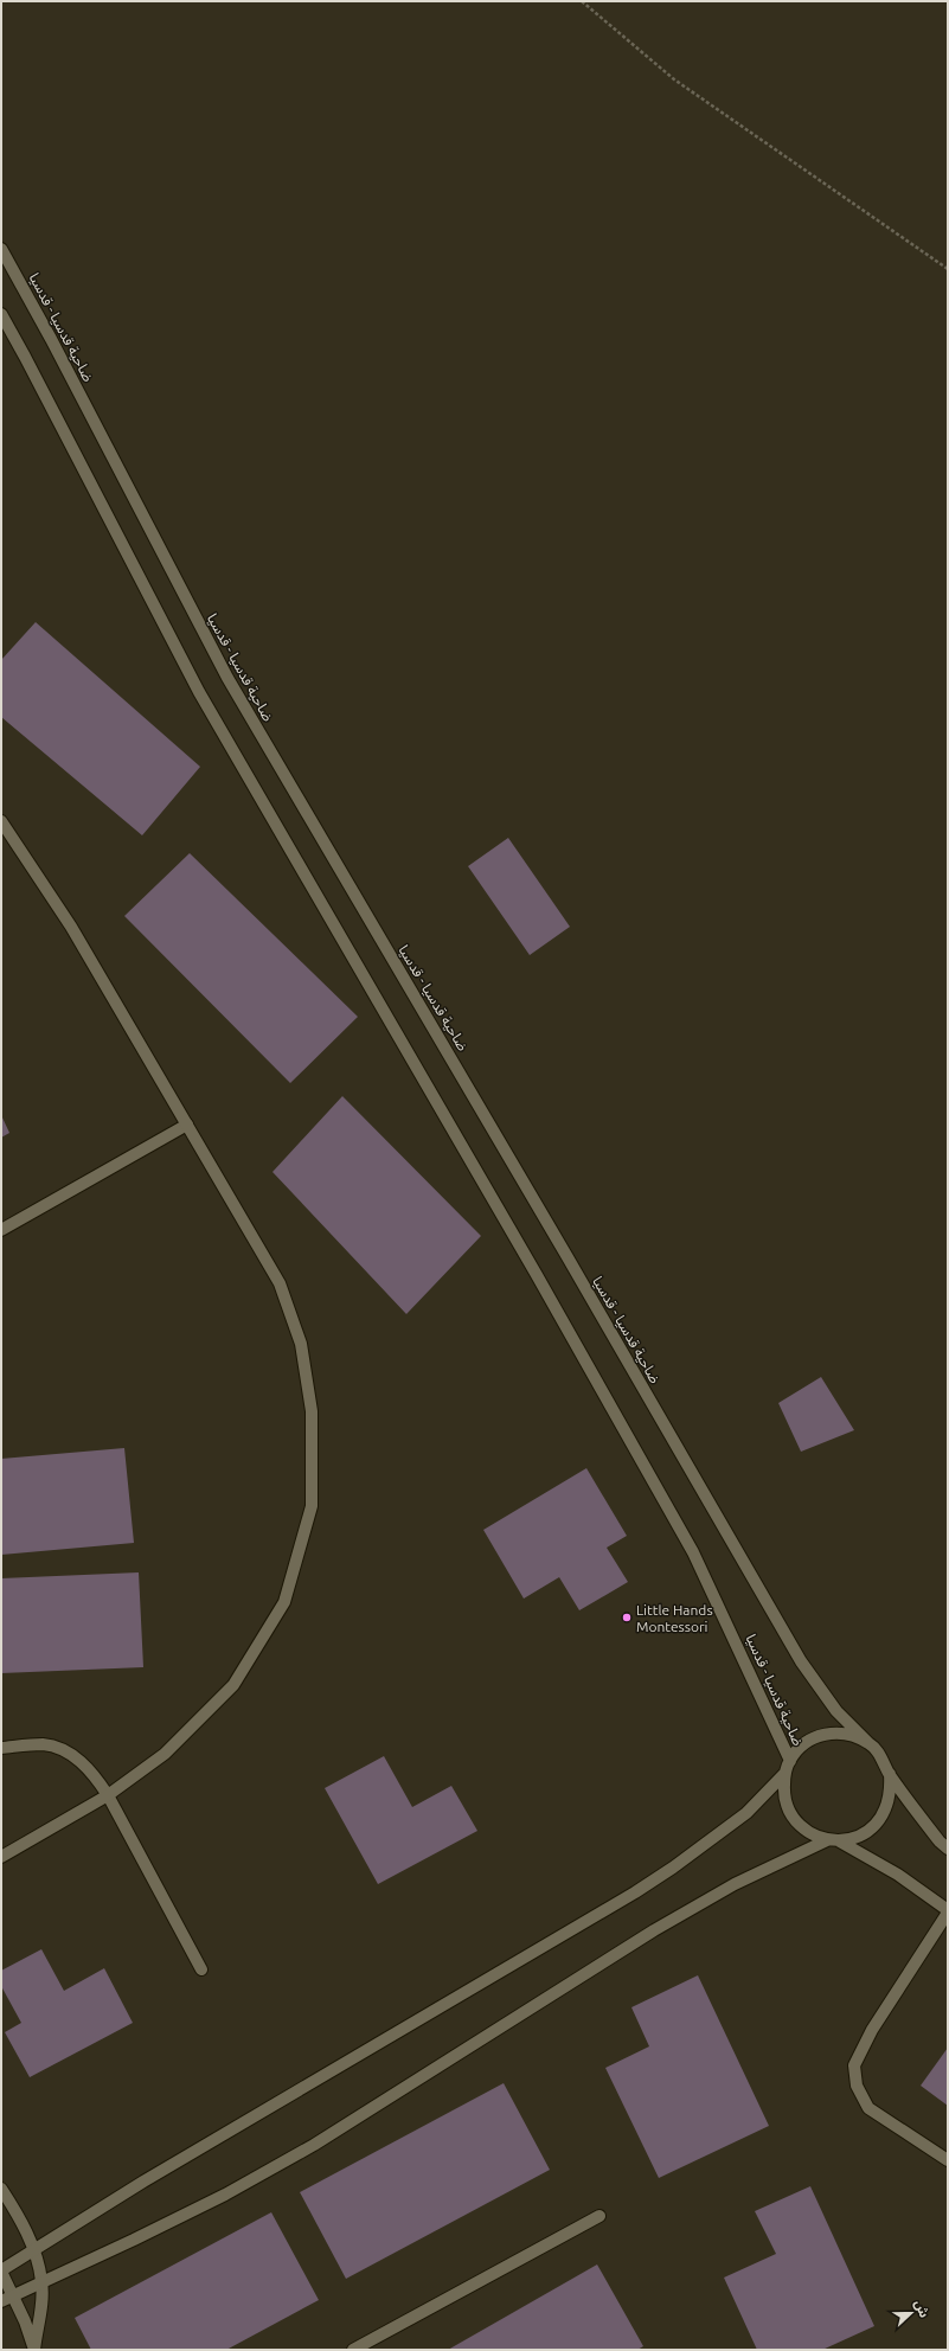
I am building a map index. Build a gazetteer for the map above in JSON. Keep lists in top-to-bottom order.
{
  "streets": {
    "main road": ["ضاحية قدسيا - قدسيا"]
  },
  "places": ["Little Hands Montessori"],
  "north": "right"
}
